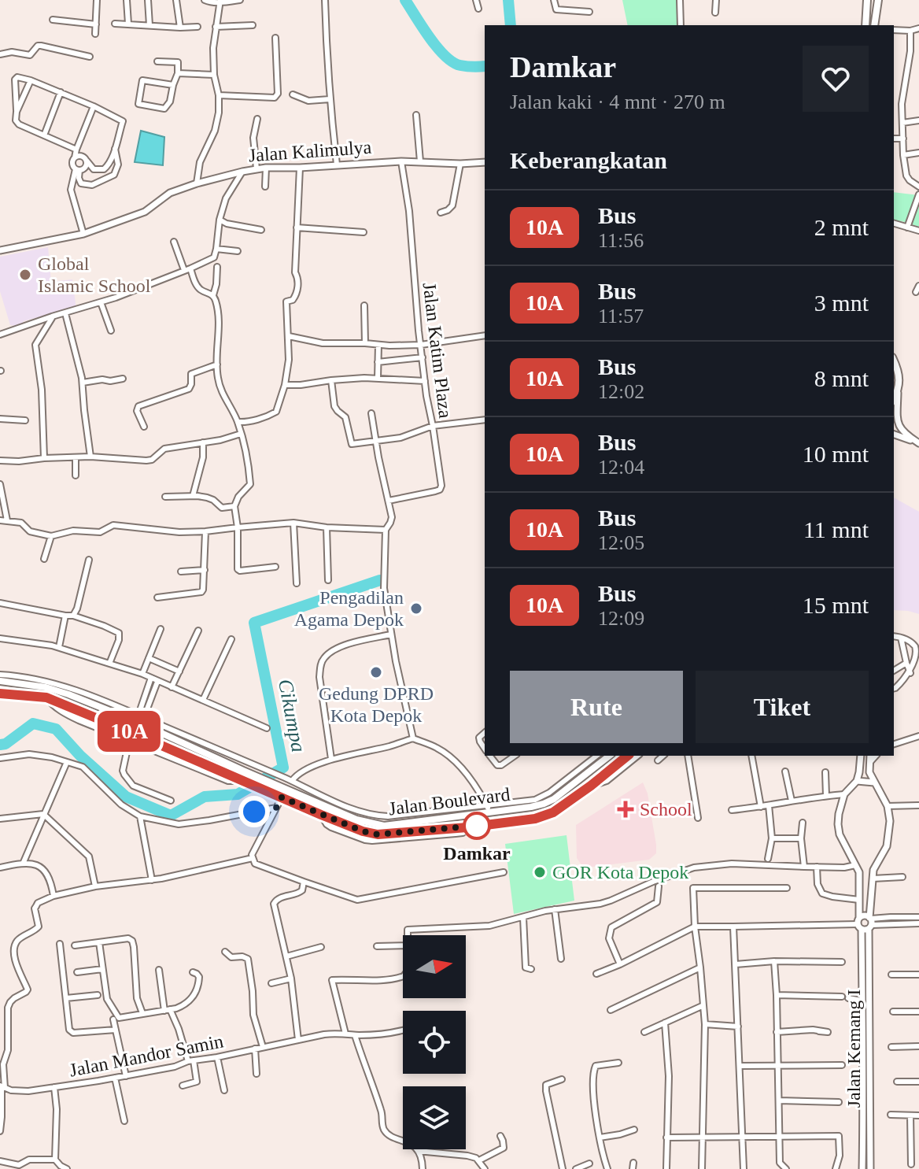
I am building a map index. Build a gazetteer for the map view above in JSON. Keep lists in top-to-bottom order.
{
  "streets": {
    "main road": ["Jalan Boulevard"],
    "street": [
      "Jalan Kalimulya",
      "Jalan Katim Plaza",
      "Jalan Kemang I",
      "Jalan Mandor Samin"
    ]
  },
  "crossings": [
    ["Jalan Kalimulya", "Jalan Katim Plaza"]
  ],
  "water": ["Cikumpa"],
  "places": {
    "other": [
      "Global Islamic School",
      "Pengadilan Agama Depok",
      "Gedung DPRD Kota Depok",
      "Damkar",
      "GOR Kota Depok"
    ],
    "health": ["School"]
  },
  "lines": ["bus line 10A"],
  "north": "right",
  "page": {
    "on_map": "10A",
    "heading": [
      ["Damkar", "Jalan kaki · 4 mnt · 270 m"],
      "Keberangkatan"
    ],
    "list": [
      {
        "mark": "10A",
        "name": "Bus",
        "note": "11:56",
        "value": "2 mnt"
      },
      {
        "mark": "10A",
        "name": "Bus",
        "note": "11:57",
        "value": "3 mnt"
      },
      {
        "mark": "10A",
        "name": "Bus",
        "note": "12:02",
        "value": "8 mnt"
      },
      {
        "mark": "10A",
        "name": "Bus",
        "note": "12:04",
        "value": "10 mnt"
      },
      {
        "mark": "10A",
        "name": "Bus",
        "note": "12:05",
        "value": "11 mnt"
      },
      {
        "mark": "10A",
        "name": "Bus",
        "note": "12:09",
        "value": "15 mnt"
      }
    ],
    "buttons": ["Rute", "Tiket"]
  }
}
